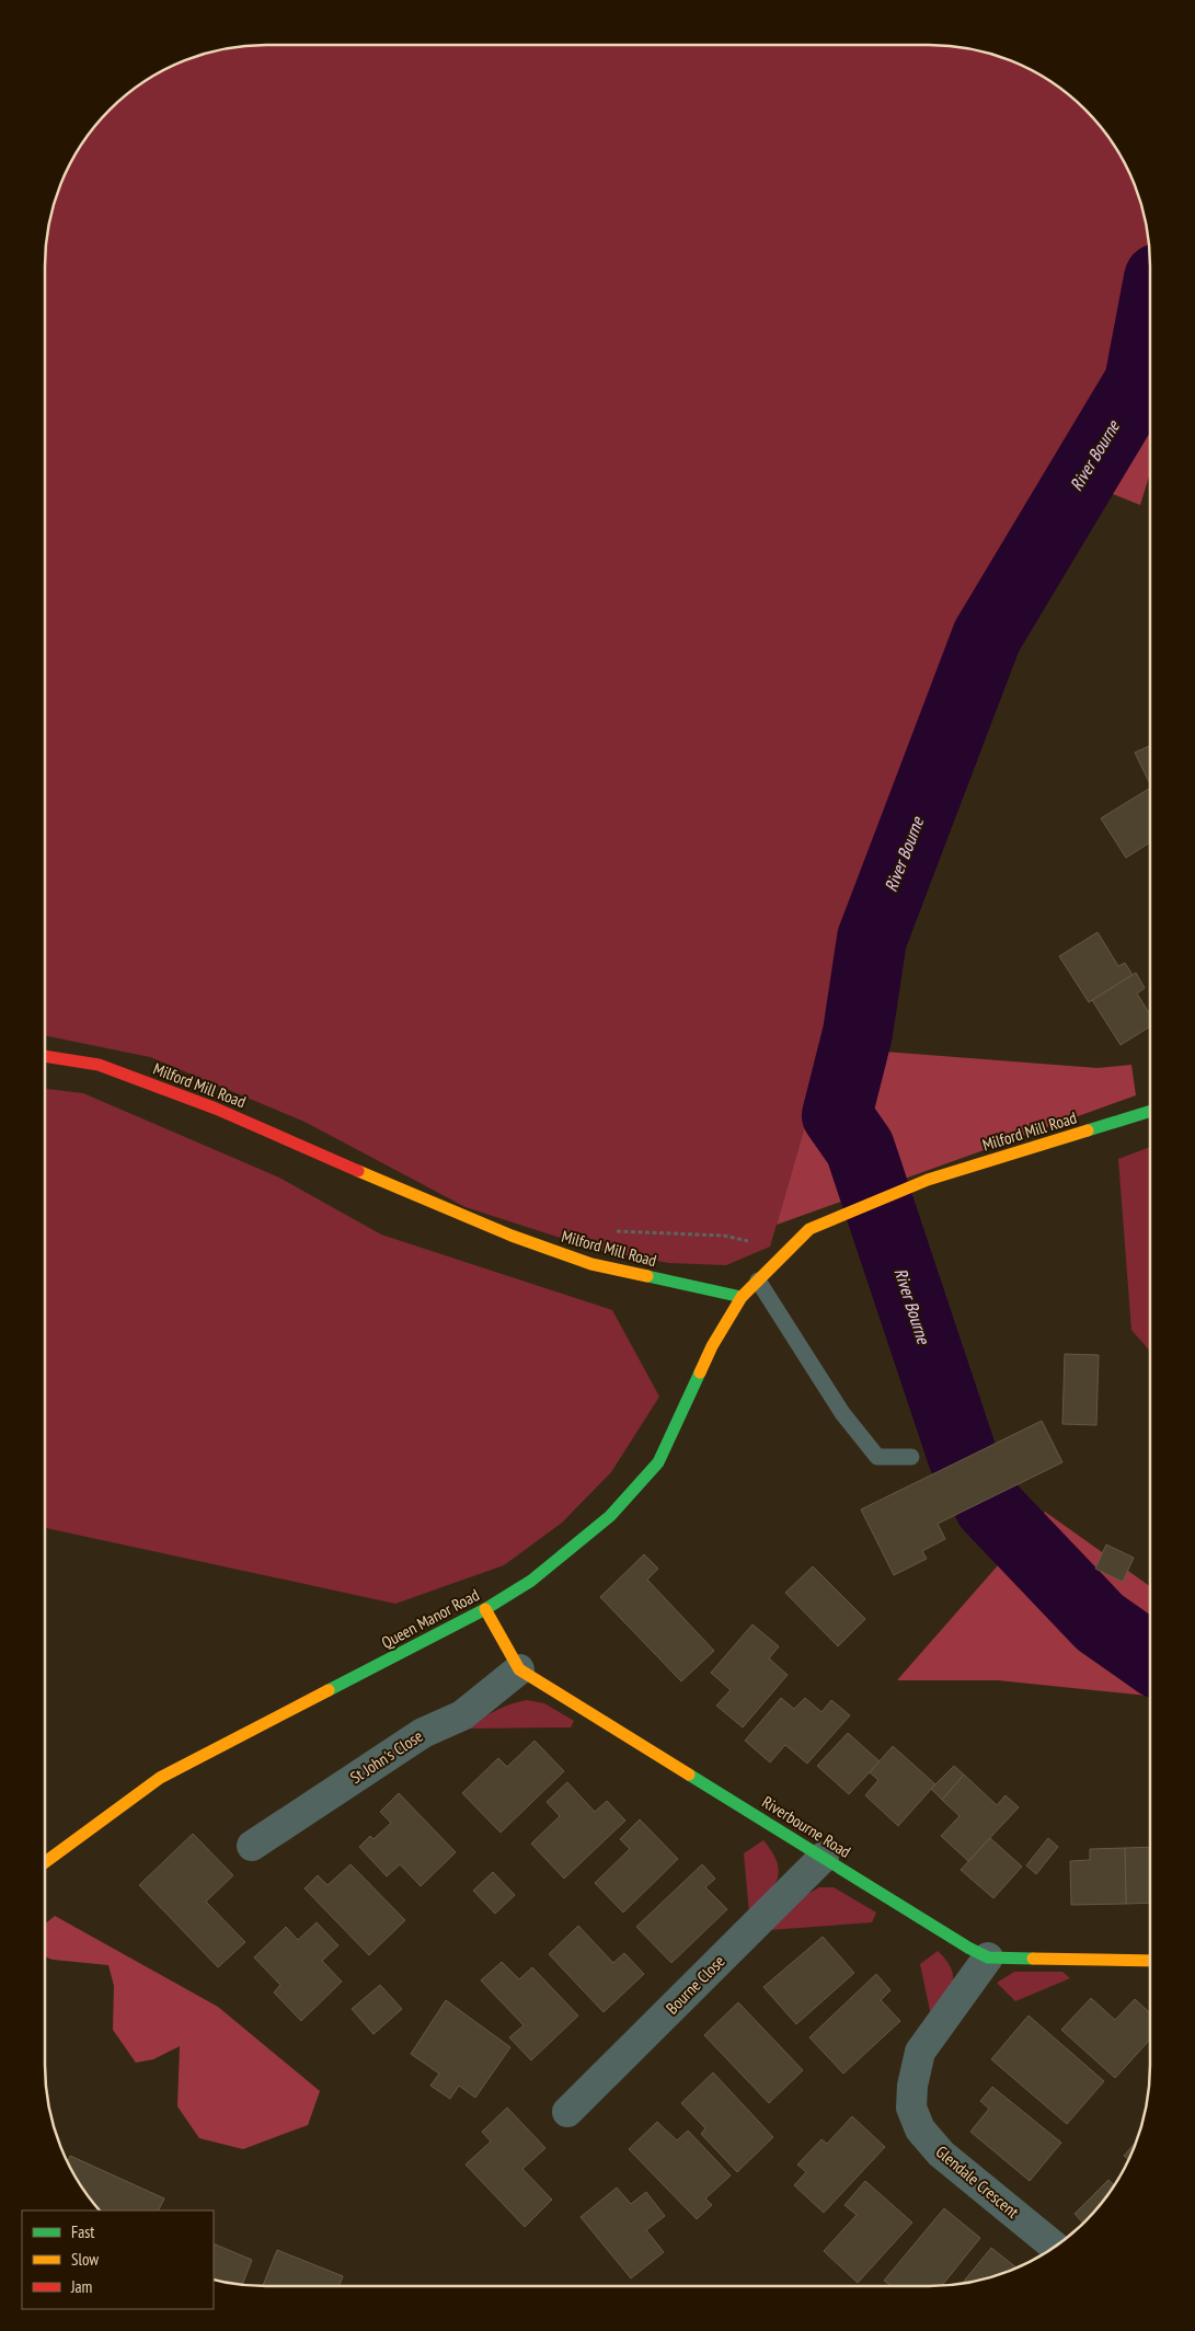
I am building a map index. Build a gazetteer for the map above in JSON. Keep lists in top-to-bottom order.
{
  "streets": {
    "street": [
      "Milford Mill Road",
      "Queen Manor Road",
      "St John's Close",
      "Riverbourne Road",
      "Bourne Close",
      "Glendale Crescent"
    ]
  },
  "crossings": [
    ["Milford Mill Road", "Queen Manor Road"],
    ["Queen Manor Road", "Riverbourne Road"],
    ["St John's Close", "Riverbourne Road"],
    ["Riverbourne Road", "Bourne Close"],
    ["Riverbourne Road", "Glendale Crescent"]
  ],
  "water": ["River Bourne"],
  "legend": ["Fast", "Slow", "Jam"]
}
